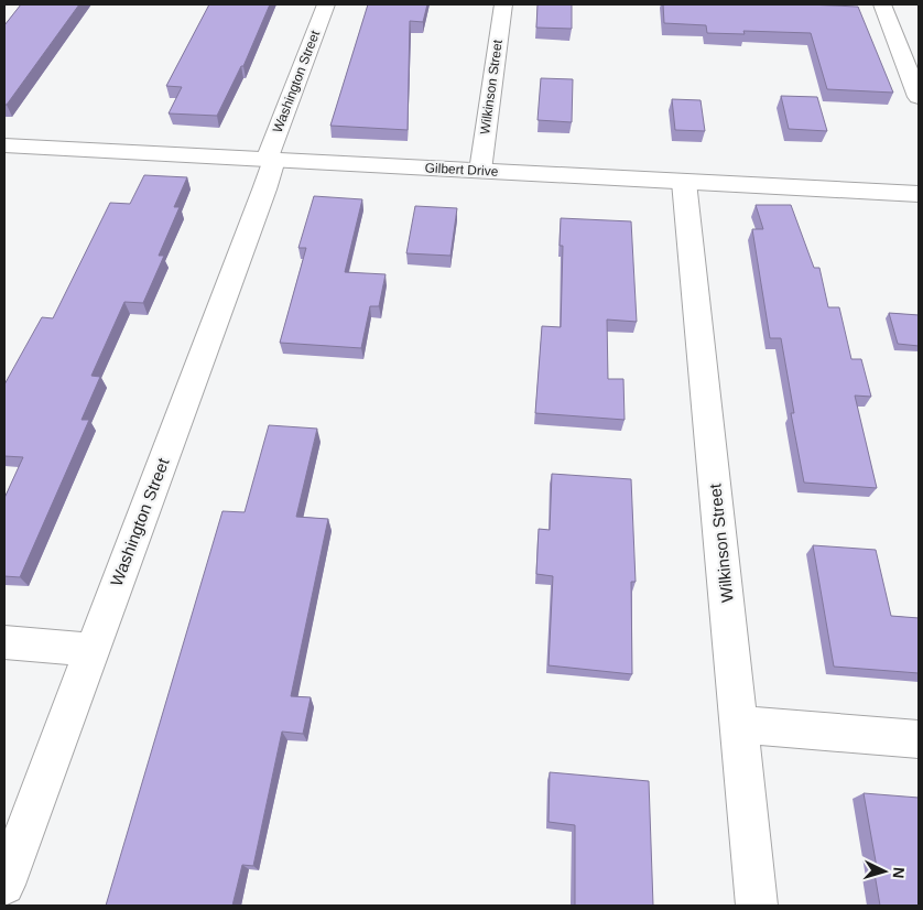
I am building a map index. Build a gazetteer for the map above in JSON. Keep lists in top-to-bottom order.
{
  "streets": {
    "street": ["Washington Street", "Wilkinson Street", "Gilbert Drive"]
  },
  "crossings": [
    ["Washington Street", "Gilbert Drive"],
    ["Wilkinson Street", "Gilbert Drive"]
  ],
  "north": "right"
}
